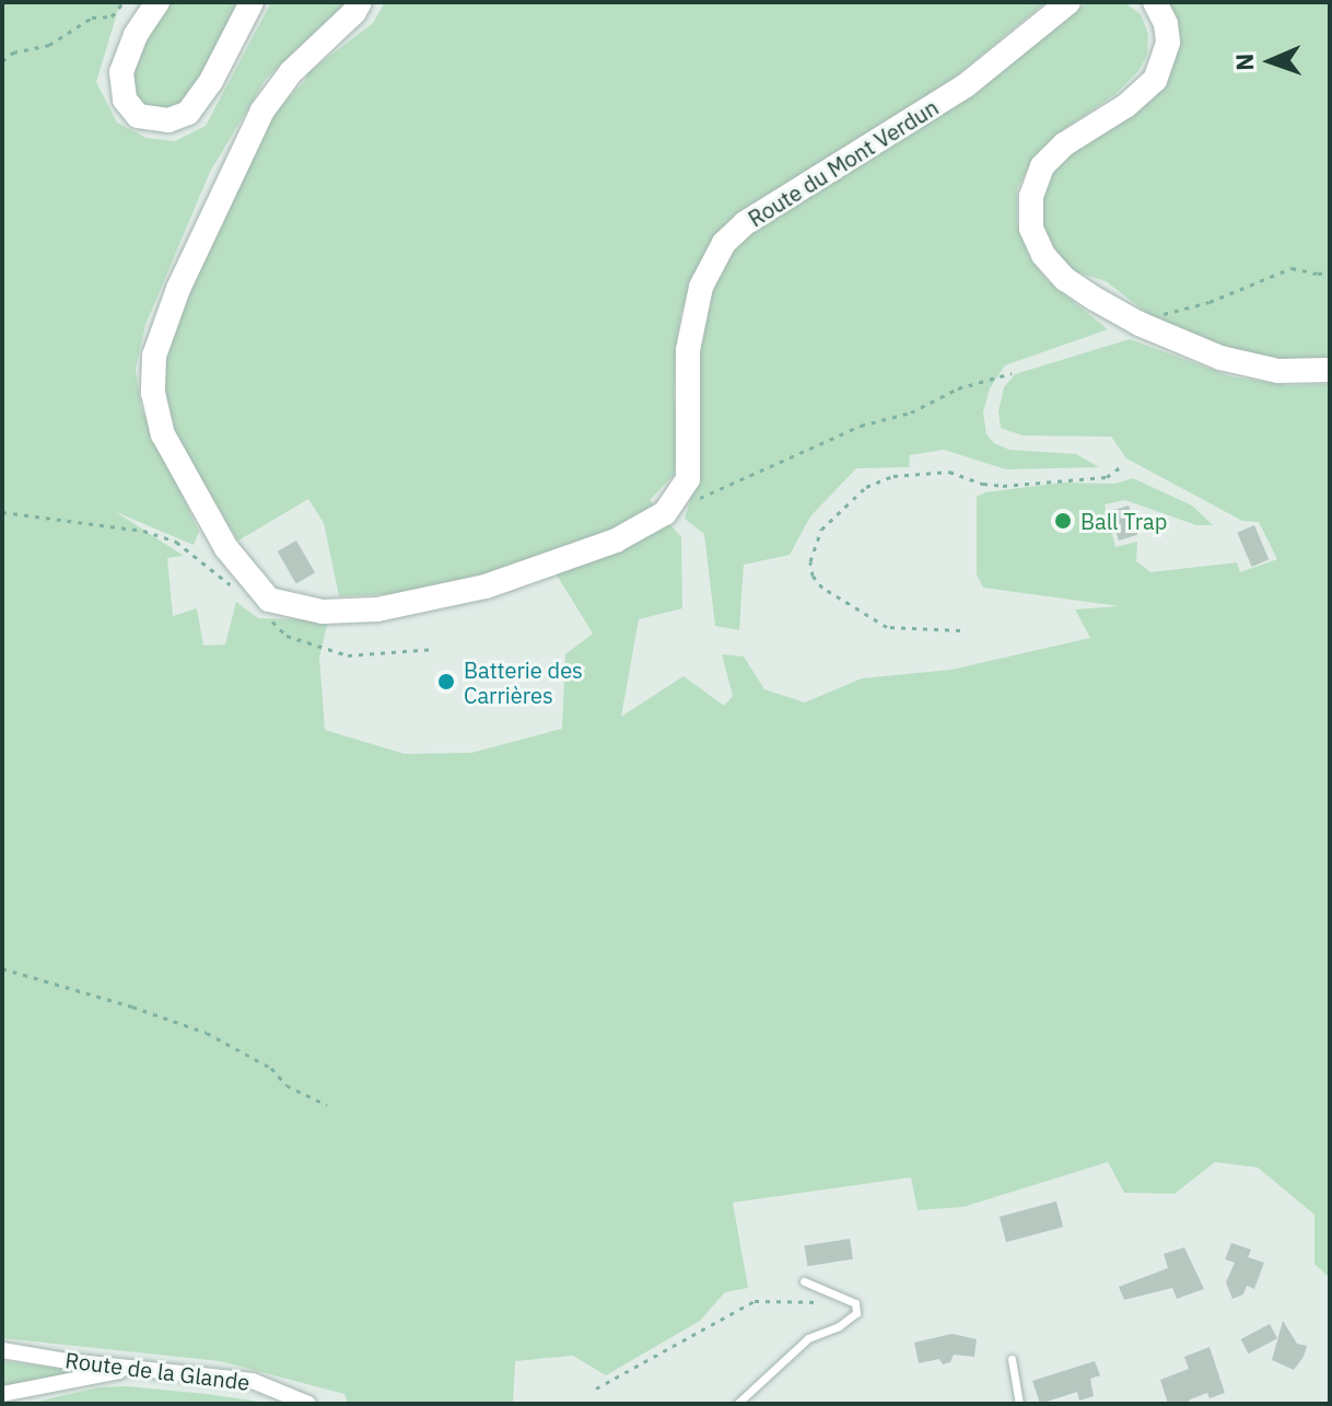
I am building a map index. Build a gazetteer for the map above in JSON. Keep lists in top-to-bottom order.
{
  "streets": {
    "street": ["Route du Mont Verdun", "Route de la Glande"]
  },
  "places": ["Ball Trap", "Batterie des Carrières"],
  "north": "left"
}
